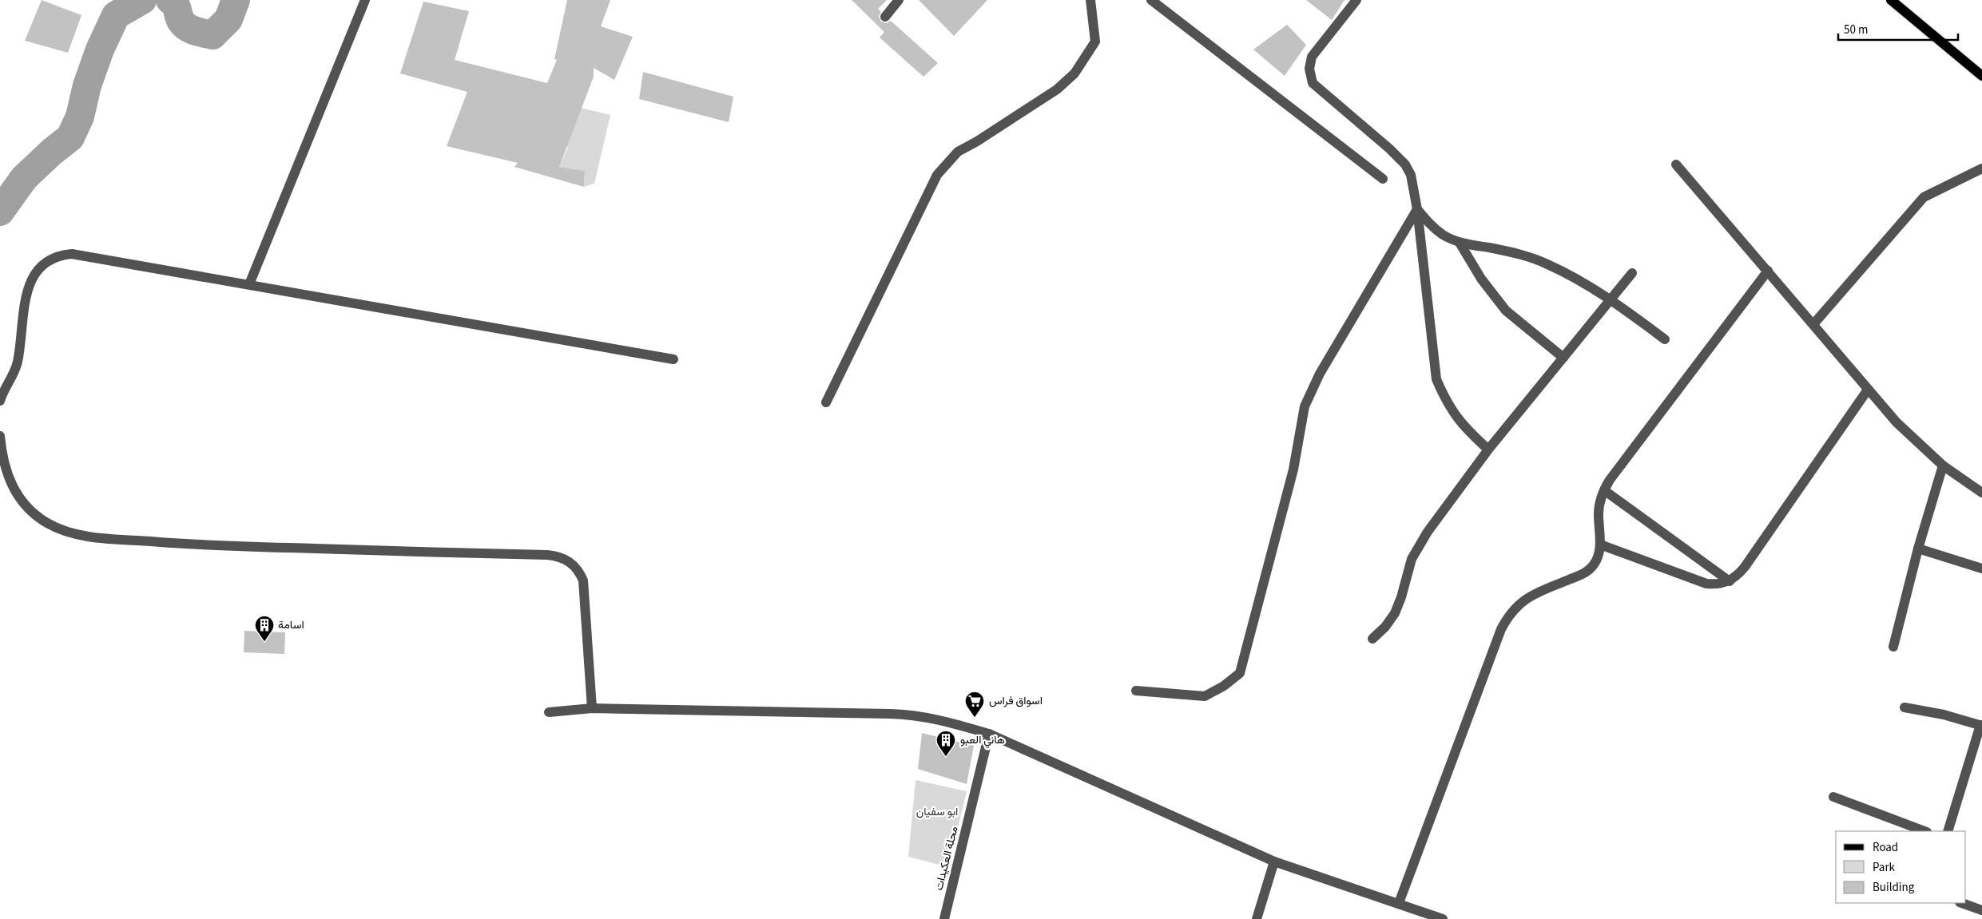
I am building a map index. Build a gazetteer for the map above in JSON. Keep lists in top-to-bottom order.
{
  "streets": {
    "street": ["محلة العكيدات"]
  },
  "parks": ["ابو سفيان"],
  "places": {
    "building": ["اسامة", "هاني العبو"],
    "supermarket": ["اسواق فراس"]
  },
  "legend": ["Road", "Park", "Building"],
  "scale_bar": "50 m"
}
